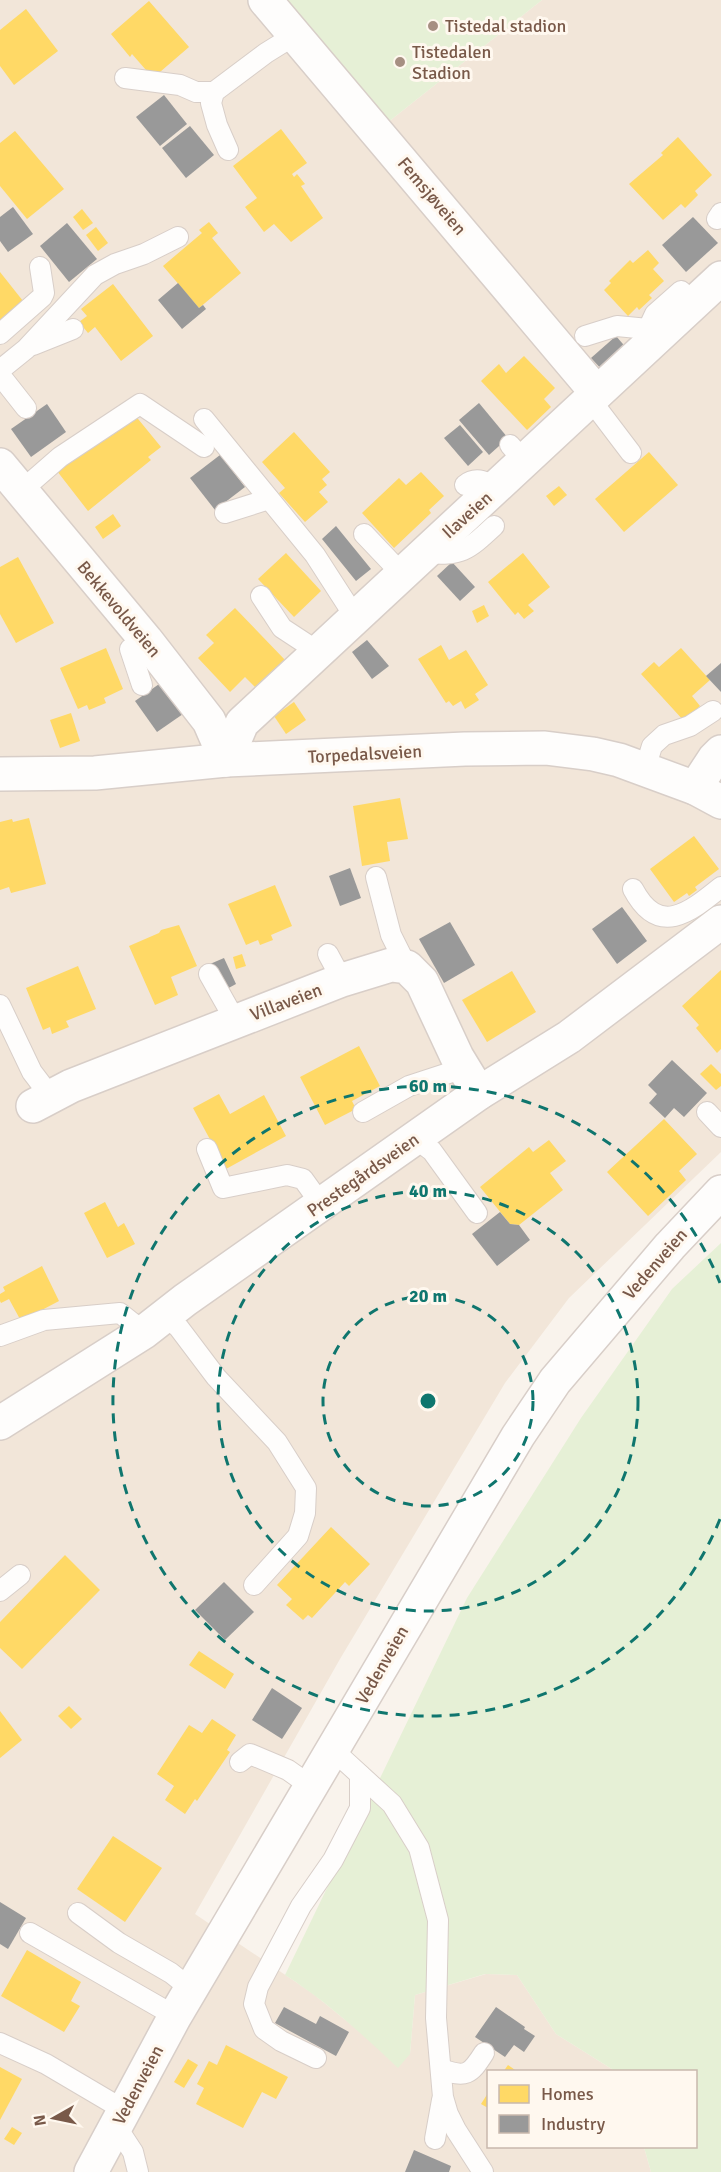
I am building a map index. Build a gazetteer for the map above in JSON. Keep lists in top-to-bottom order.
{
  "streets": {
    "street": [
      "Femsjøveien",
      "Ilaveien",
      "Bekkevoldveien",
      "Torpedalsveien",
      "Villaveien",
      "Prestegårdsveien",
      "Vedenveien"
    ]
  },
  "crossings": [
    ["Femsjøveien", "Ilaveien"],
    ["Ilaveien", "Bekkevoldveien"],
    ["Ilaveien", "Torpedalsveien"],
    ["Bekkevoldveien", "Torpedalsveien"]
  ],
  "places": ["Tistedal stadion", "Tistedalen Stadion"],
  "legend": ["Homes", "Industry"],
  "north": "left",
  "rings": ["60 m", "40 m", "20 m"]
}
